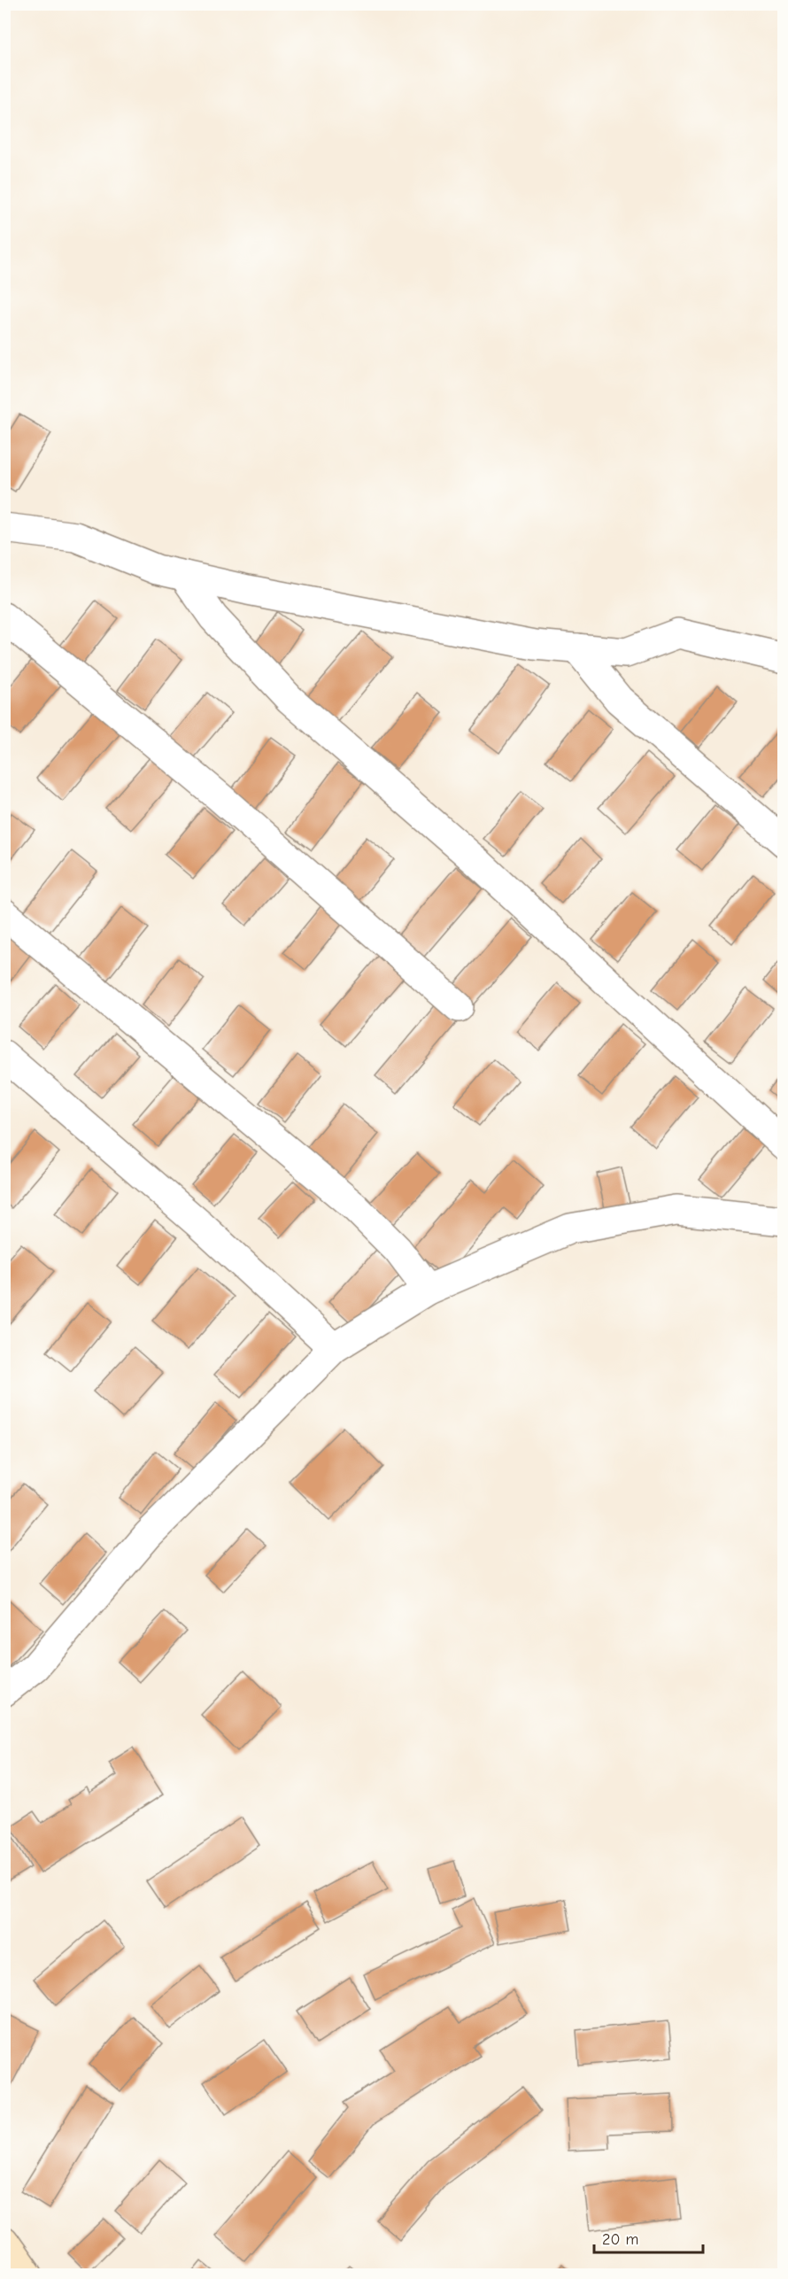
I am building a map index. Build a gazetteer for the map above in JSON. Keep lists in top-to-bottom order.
{
  "scale_bar": "20 m"
}
